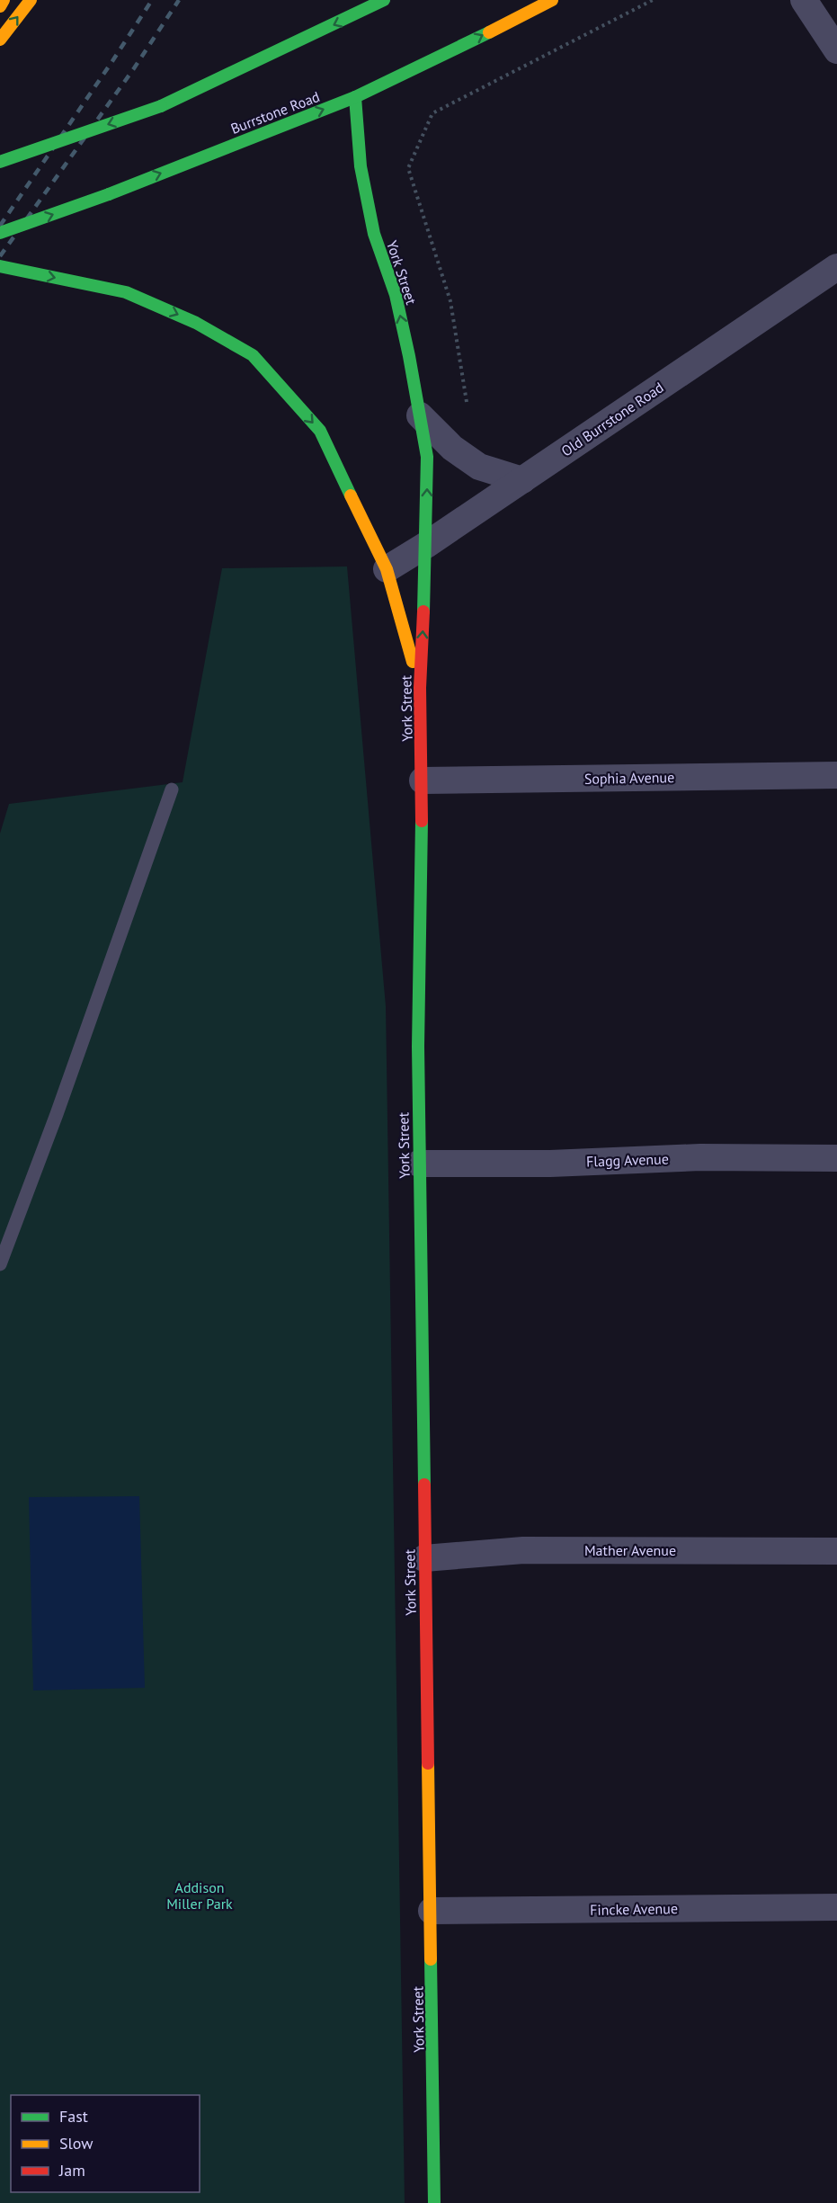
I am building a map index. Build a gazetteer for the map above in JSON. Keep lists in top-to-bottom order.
{
  "streets": {
    "main road": ["Burrstone Road", "York Street"],
    "street": [
      "Old Burrstone Road",
      "Sophia Avenue",
      "Flagg Avenue",
      "Mather Avenue",
      "Fincke Avenue"
    ]
  },
  "crossings": [
    ["Burrstone Road", "York Street"],
    ["York Street", "Old Burrstone Road"],
    ["York Street", "Sophia Avenue"],
    ["York Street", "Flagg Avenue"],
    ["York Street", "Mather Avenue"],
    ["York Street", "Fincke Avenue"]
  ],
  "parks": ["Addison Miller Park"],
  "legend": ["Fast", "Slow", "Jam"]
}
